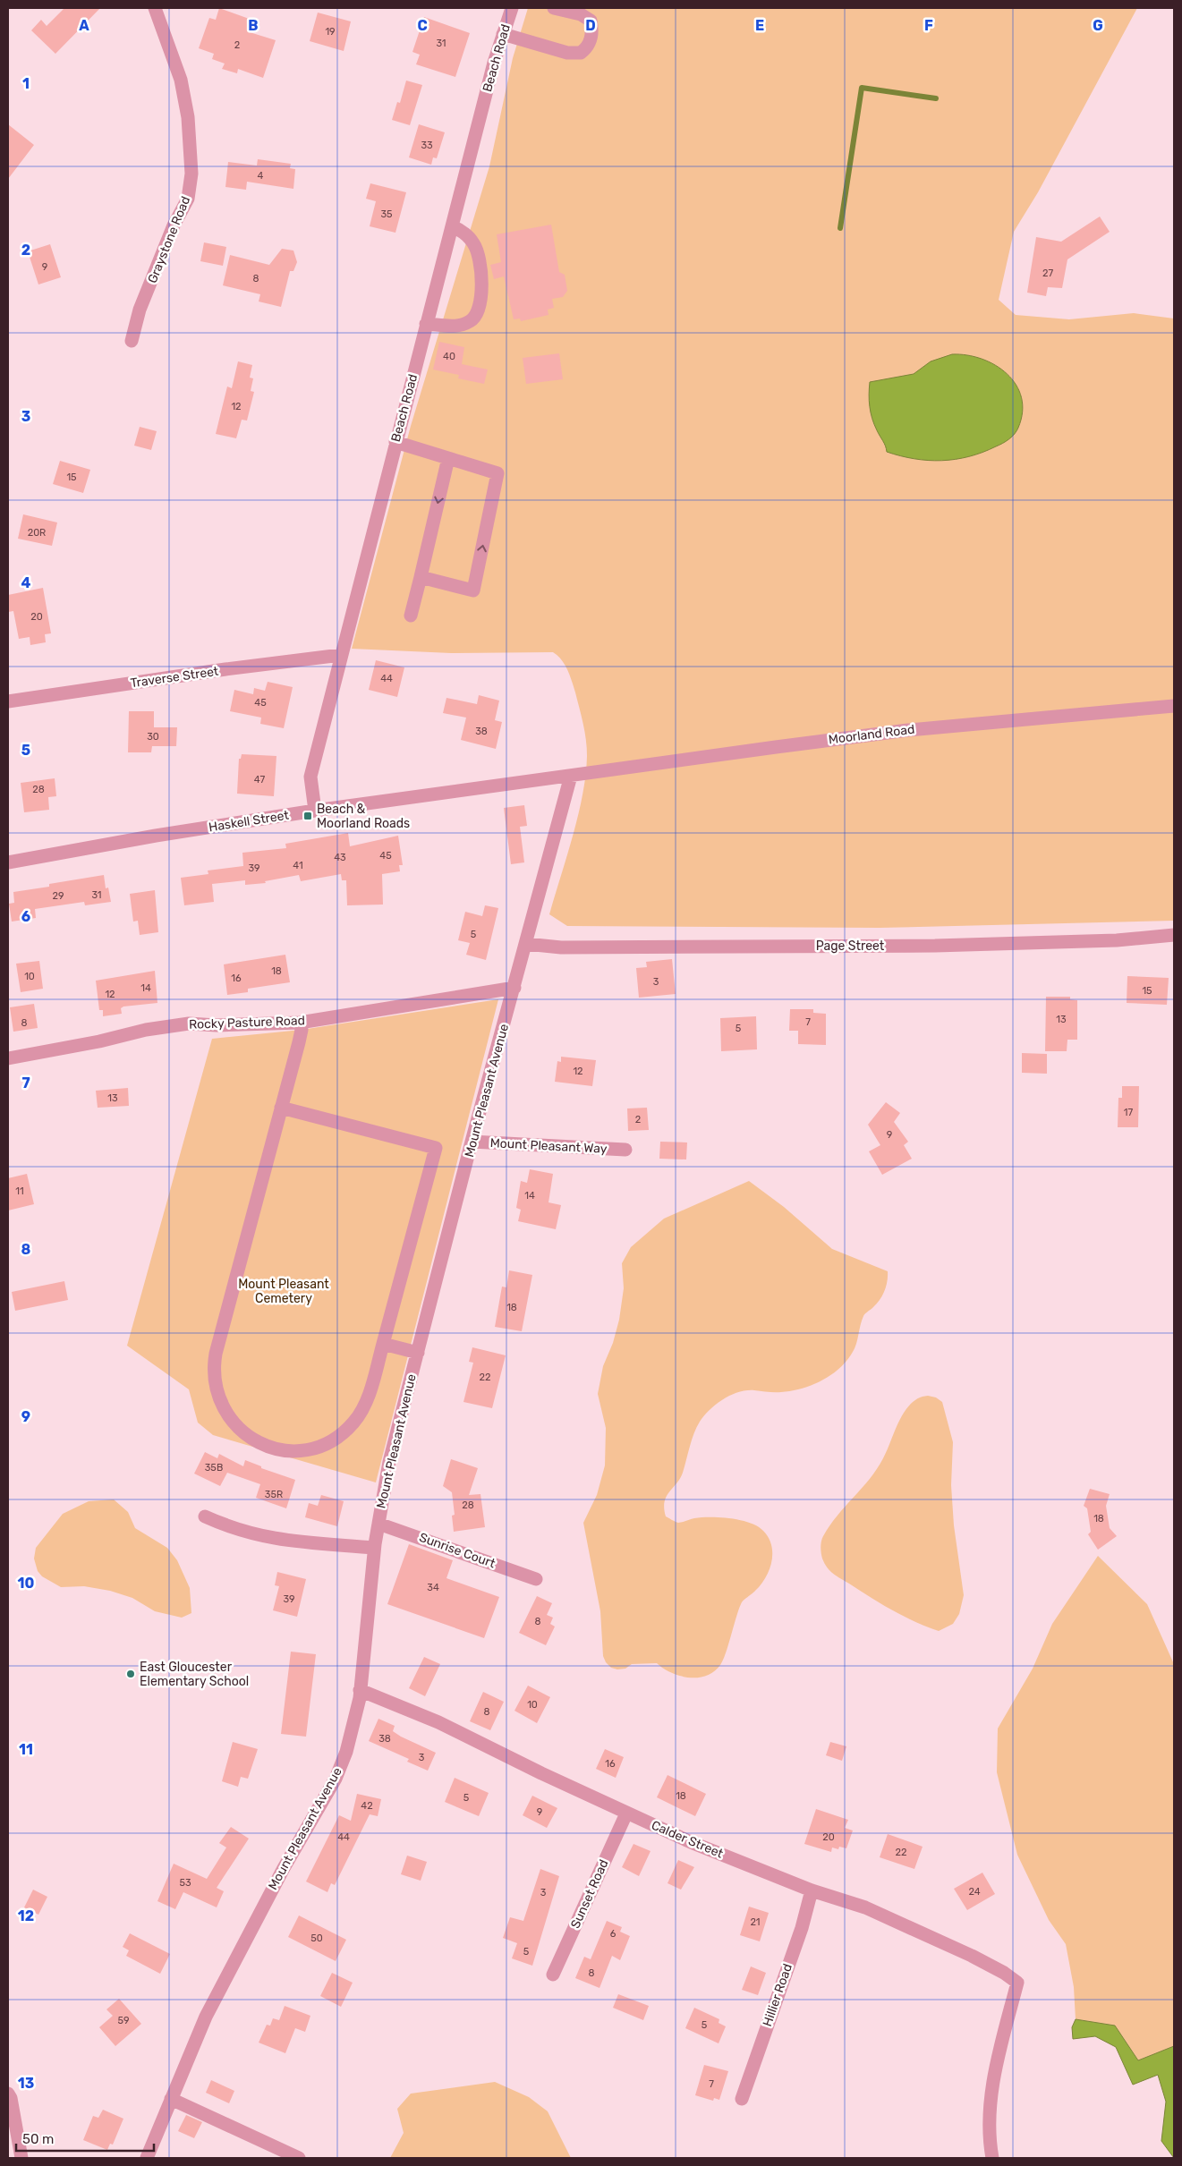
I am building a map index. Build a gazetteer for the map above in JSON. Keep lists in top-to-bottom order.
{
  "streets": {
    "street": [
      "Beach Road",
      "Graystone Road",
      "Traverse Street",
      "Moorland Road",
      "Haskell Street",
      "Page Street",
      "Rocky Pasture Road",
      "Mount Pleasant Avenue",
      "Mount Pleasant Way",
      "Sunrise Court",
      "Calder Street",
      "Sunset Road",
      "Hillier Road"
    ]
  },
  "crossings": [
    ["Beach Road", "Traverse Street"],
    ["Beach Road", "Haskell Street"],
    ["Moorland Road", "Haskell Street"],
    ["Moorland Road", "Mount Pleasant Avenue"],
    ["Haskell Street", "Mount Pleasant Avenue"],
    ["Page Street", "Mount Pleasant Avenue"],
    ["Rocky Pasture Road", "Mount Pleasant Avenue"],
    ["Mount Pleasant Avenue", "Mount Pleasant Way"],
    ["Mount Pleasant Avenue", "Sunrise Court"],
    ["Mount Pleasant Avenue", "Calder Street"],
    ["Calder Street", "Sunset Road"],
    ["Calder Street", "Hillier Road"]
  ],
  "parks": ["Mount Pleasant Cemetery"],
  "places": {
    "transit": ["Beach & Moorland Roads"],
    "other": ["East Gloucester Elementary School"]
  },
  "house_numbers": [
    "19",
    "31",
    "2",
    "33",
    "4",
    "35",
    "9",
    "27",
    "8",
    "40",
    "12",
    "15",
    "20R",
    "20",
    "44",
    "45",
    "38",
    "30",
    "47",
    "28",
    "45",
    "43",
    "41",
    "39",
    "31",
    "29",
    "5",
    "18",
    "10",
    "16",
    "3",
    "14",
    "15",
    "12",
    "13",
    "7",
    "8",
    "5",
    "12",
    "13",
    "17",
    "2",
    "9",
    "11",
    "14",
    "18",
    "22",
    "35B",
    "35R",
    "28",
    "18",
    "34",
    "39",
    "8",
    "10",
    "8",
    "38",
    "3",
    "16",
    "18",
    "5",
    "42",
    "9",
    "44",
    "20",
    "22",
    "53",
    "24",
    "3",
    "21",
    "6",
    "50",
    "5",
    "8",
    "59",
    "5",
    "7"
  ],
  "scale_bar": "50 m",
  "grid": {
    "columns": [
      "A",
      "B",
      "C",
      "D",
      "E",
      "F",
      "G"
    ],
    "rows": [
      "1",
      "2",
      "3",
      "4",
      "5",
      "6",
      "7",
      "8",
      "9",
      "10",
      "11",
      "12",
      "13"
    ]
  }
}
